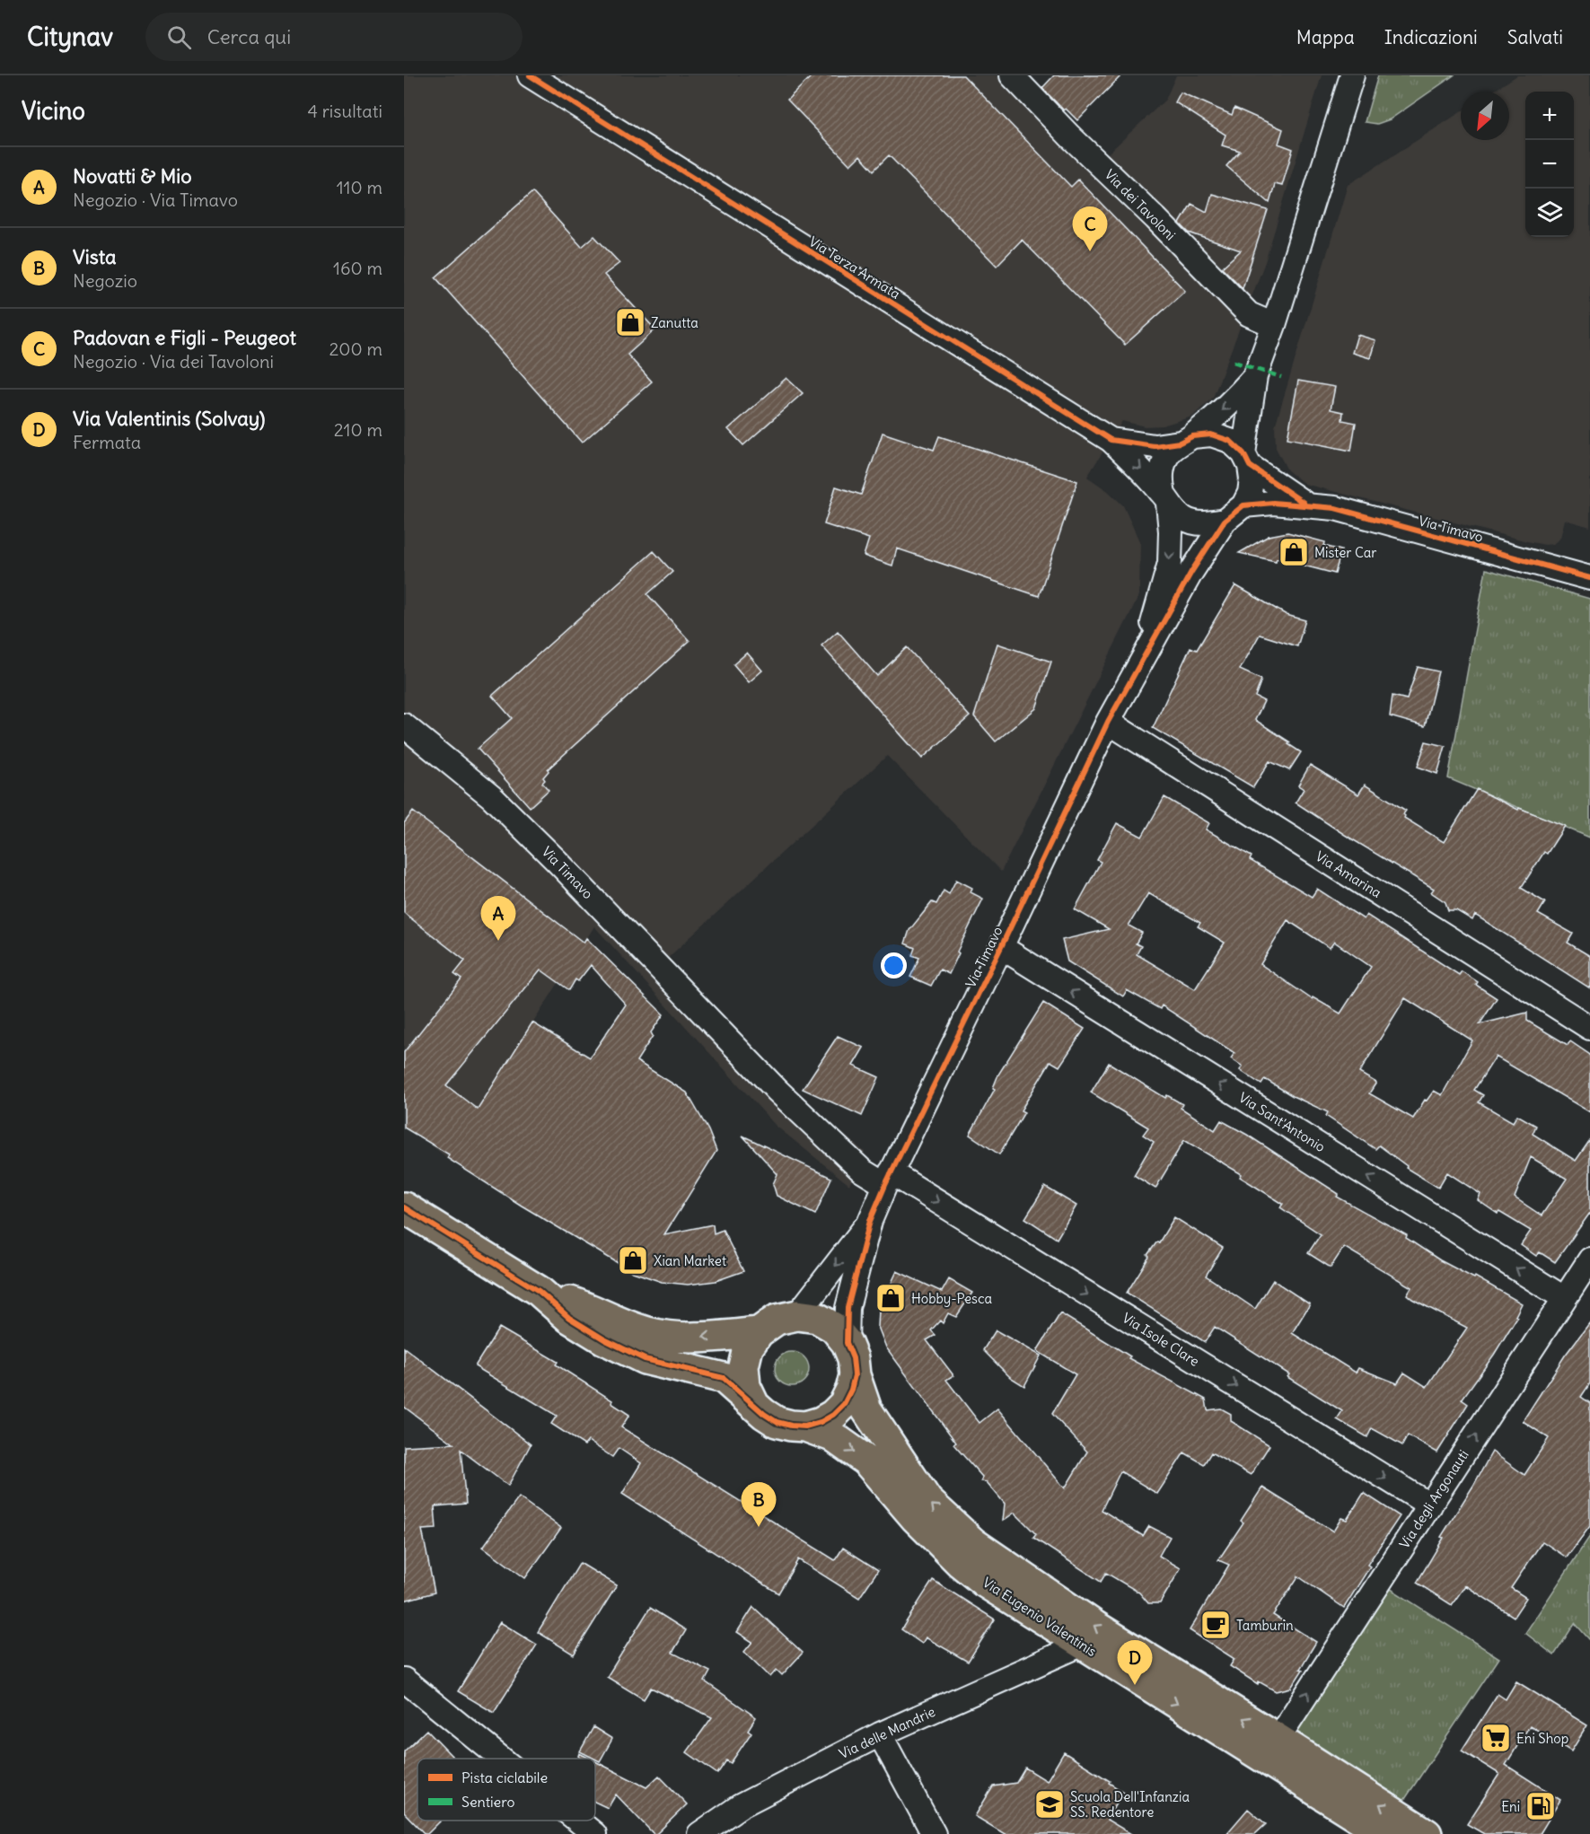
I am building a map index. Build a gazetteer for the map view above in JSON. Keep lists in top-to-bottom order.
{
  "streets": {
    "main road": ["Via Timavo", "Via Eugenio Valentinis"],
    "street": [
      "Via dei Tavoloni",
      "Via Terza Armata",
      "Via Amarina",
      "Via Sant'Antonio",
      "Via Isole Clare",
      "Via degli Argonauti",
      "Via delle Mandrie"
    ]
  },
  "crossings": [
    ["Via dei Tavoloni", "Via Timavo"],
    ["Via Terza Armata", "Via Timavo"],
    ["Via Timavo", "Via Amarina"],
    ["Via Timavo", "Via Sant'Antonio"],
    ["Via Timavo", "Via Isole Clare"],
    ["Via Timavo", "Via Eugenio Valentinis"],
    ["Via Sant'Antonio", "Via degli Argonauti"],
    ["Via Isole Clare", "Via degli Argonauti"],
    ["Via degli Argonauti", "Via Eugenio Valentinis"],
    ["Via Eugenio Valentinis", "Via delle Mandrie"]
  ],
  "one_way": ["Via Sant'Antonio", "Via Isole Clare", "Via degli Argonauti"],
  "places": {
    "shop": [
      "Zanutta",
      "Mister Car",
      "Xian Market",
      "Hobby-Pesca"
    ],
    "cafe": ["Tamburin"],
    "supermarket": ["Eni Shop"],
    "school or university": ["Scuola Dell'Infanzia SS. Redentore"],
    "fuel station": ["Eni"]
  },
  "legend": ["Pista ciclabile", "Sentiero"],
  "north": "bottom left",
  "page": {
    "header": "Citynav",
    "search": "Cerca qui",
    "nav": ["Mappa", "Indicazioni", "Salvati"],
    "heading": ["Vicino", "4 risultati"],
    "map_buttons": ["+", "−"],
    "list": [
      {
        "mark": "A",
        "name": "Novatti & Mio",
        "note": "Negozio · Via Timavo",
        "value": "110 m"
      },
      {
        "mark": "B",
        "name": "Vista",
        "note": "Negozio",
        "value": "160 m"
      },
      {
        "mark": "C",
        "name": "Padovan e Figli - Peugeot",
        "note": "Negozio · Via dei Tavoloni",
        "value": "200 m"
      },
      {
        "mark": "D",
        "name": "Via Valentinis (Solvay)",
        "note": "Fermata",
        "value": "210 m"
      }
    ],
    "pins": [
      "C",
      "A",
      "B",
      "D"
    ]
  }
}
